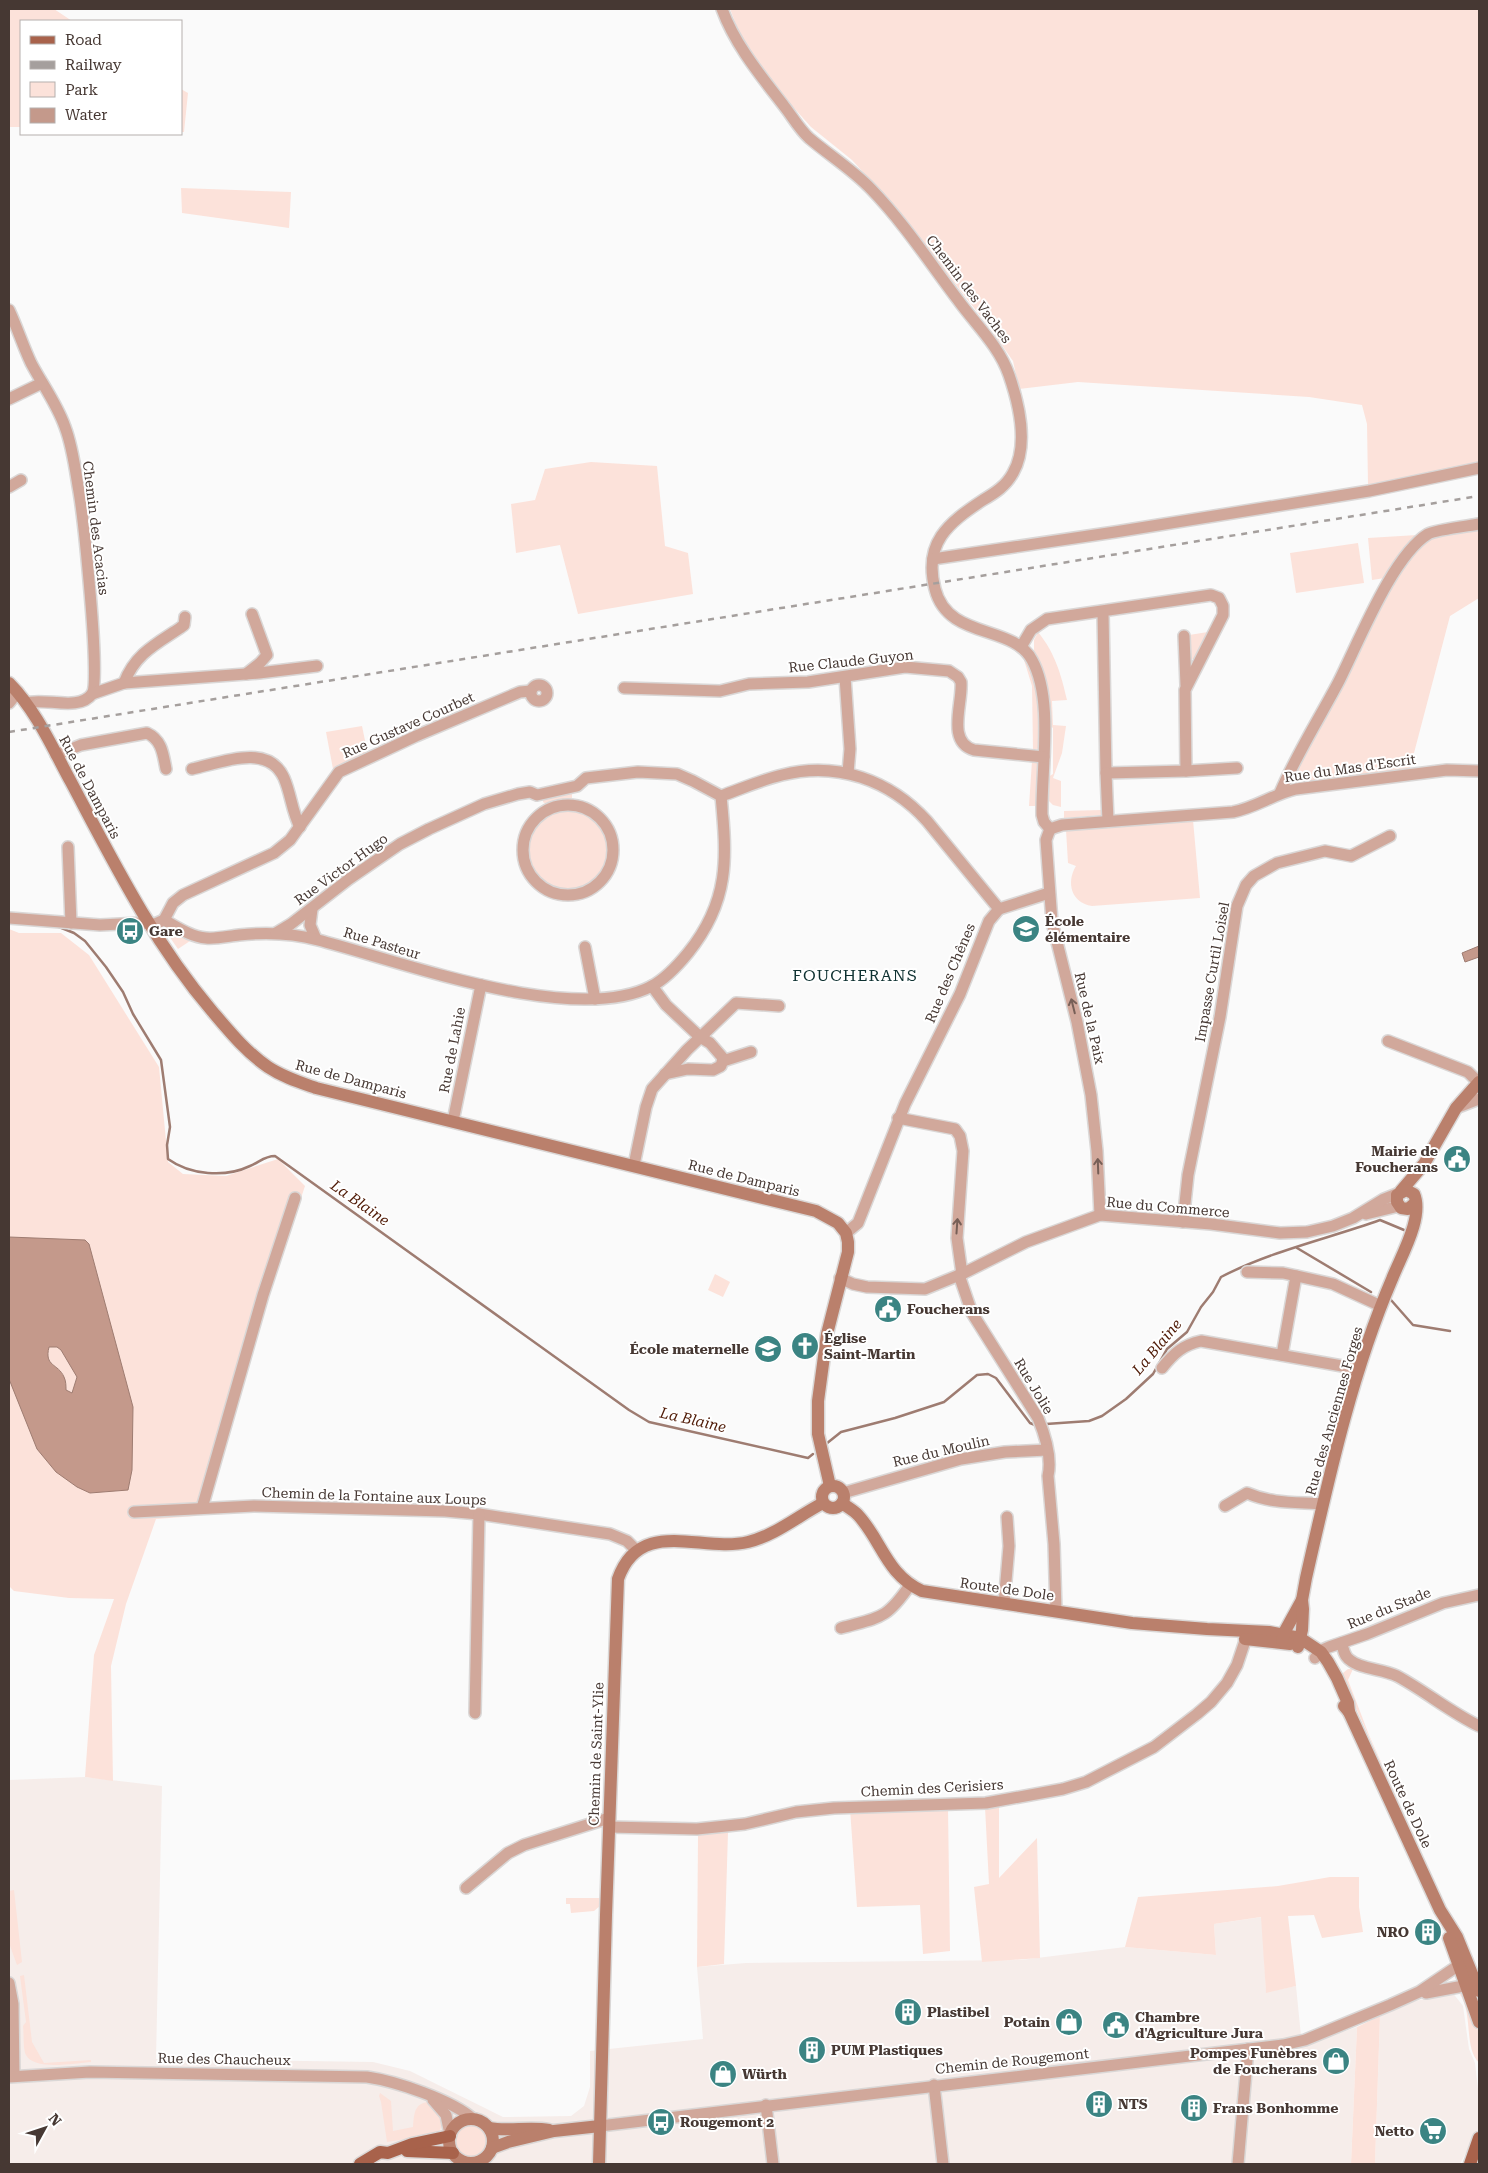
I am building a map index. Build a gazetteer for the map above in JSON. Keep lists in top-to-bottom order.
{
  "streets": {
    "main road": [
      "Rue de Damparis",
      "Rue des Anciennes Forges",
      "Route de Dole",
      "Chemin de Saint-Ylie"
    ],
    "street": [
      "Chemin des Vaches",
      "Chemin des Acacias",
      "Rue Claude Guyon",
      "Rue Gustave Courbet",
      "Rue du Mas d'Escrit",
      "Rue Victor Hugo",
      "Rue Pasteur",
      "Impasse Curtil Loisel",
      "Rue des Chênes",
      "Rue de la Paix",
      "Rue de Lahie",
      "Rue du Commerce",
      "Rue Jolie",
      "Rue du Moulin",
      "Chemin de la Fontaine aux Loups",
      "Rue du Stade",
      "Chemin des Cerisiers",
      "Rue des Chaucheux",
      "Chemin de Rougemont"
    ]
  },
  "crossings": [
    ["Rue Gustave Courbet", "Rue Pasteur"],
    ["Rue du Mas d'Escrit", "Rue de la Paix"],
    ["Rue de Damparis", "Rue des Chênes"],
    ["Rue de Damparis", "Rue de Lahie"],
    ["Rue Victor Hugo", "Rue Pasteur"],
    ["Rue Pasteur", "Rue de Lahie"],
    ["Impasse Curtil Loisel", "Rue du Commerce"],
    ["Rue des Chênes", "Rue Jolie"],
    ["Rue de la Paix", "Rue du Commerce"],
    ["Rue du Commerce", "Rue Jolie"],
    ["Rue Jolie", "Rue du Moulin"],
    ["Rue Jolie", "Route de Dole"],
    ["Rue des Anciennes Forges", "Route de Dole"],
    ["Rue du Moulin", "Route de Dole"],
    ["Chemin de la Fontaine aux Loups", "Chemin de Saint-Ylie"],
    ["Route de Dole", "Rue du Stade"],
    ["Route de Dole", "Chemin des Cerisiers"],
    ["Route de Dole", "Chemin de Rougemont"],
    ["Chemin de Saint-Ylie", "Chemin des Cerisiers"],
    ["Chemin de Saint-Ylie", "Chemin de Rougemont"]
  ],
  "one_way": ["Rue de la Paix"],
  "districts": ["FOUCHERANS"],
  "water": ["La Blaine"],
  "places": {
    "school or university": ["École élémentaire", "École maternelle"],
    "bus stop": ["Gare", "Rougemont 2"],
    "public building": ["Mairie de Foucherans", "Foucherans", "Chambre d'Agriculture Jura"],
    "church": ["Église Saint-Martin"],
    "building": [
      "NRO",
      "Plastibel",
      "PUM Plastiques",
      "NTS",
      "Frans Bonhomme"
    ],
    "shop": ["Potain", "Pompes Funèbres de Foucherans", "Würth"],
    "supermarket": ["Netto"]
  },
  "legend": [
    "Road",
    "Railway",
    "Park",
    "Water"
  ],
  "north": "top right"
}
